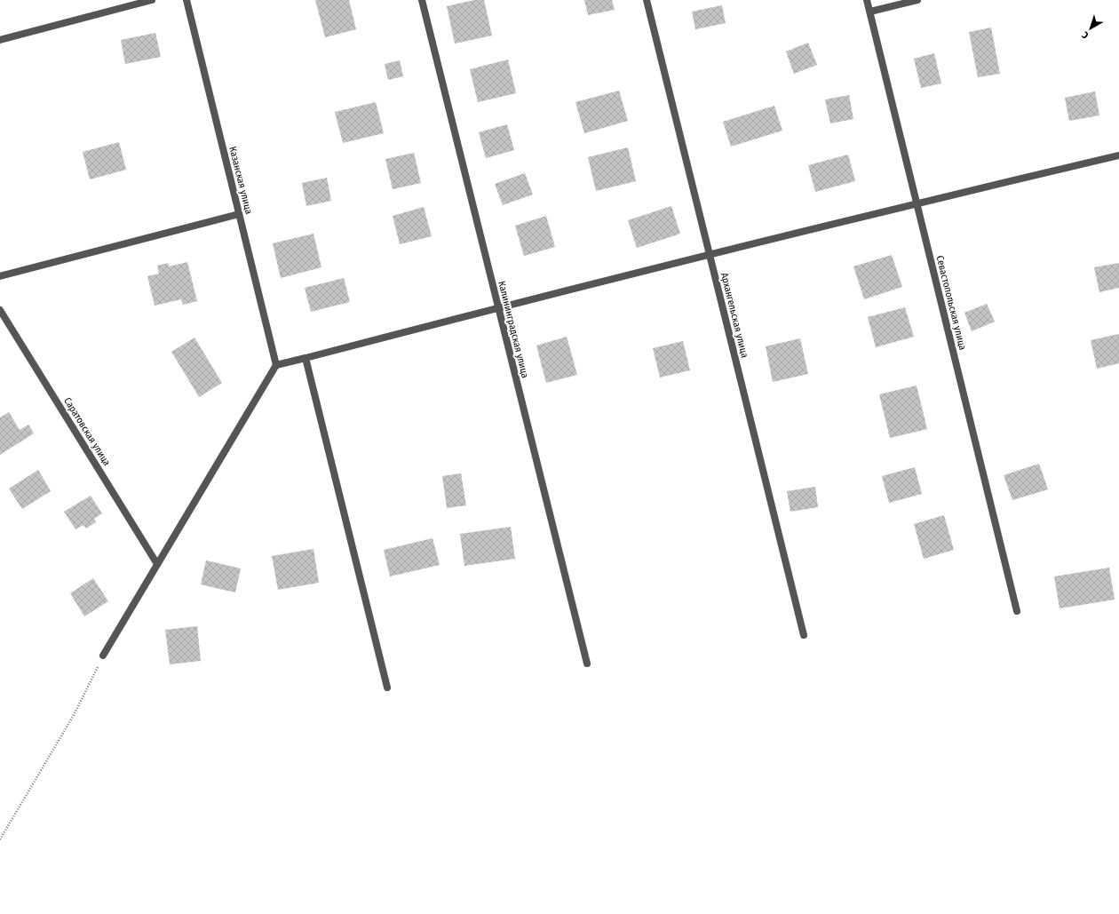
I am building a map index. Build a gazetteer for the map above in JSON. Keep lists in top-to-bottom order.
{
  "streets": {
    "street": [
      "Казанская улица",
      "Севастопольская улица",
      "Архангельская улица",
      "Калининградская улица",
      "Саратовская улица"
    ]
  },
  "north": "bottom left"
}
